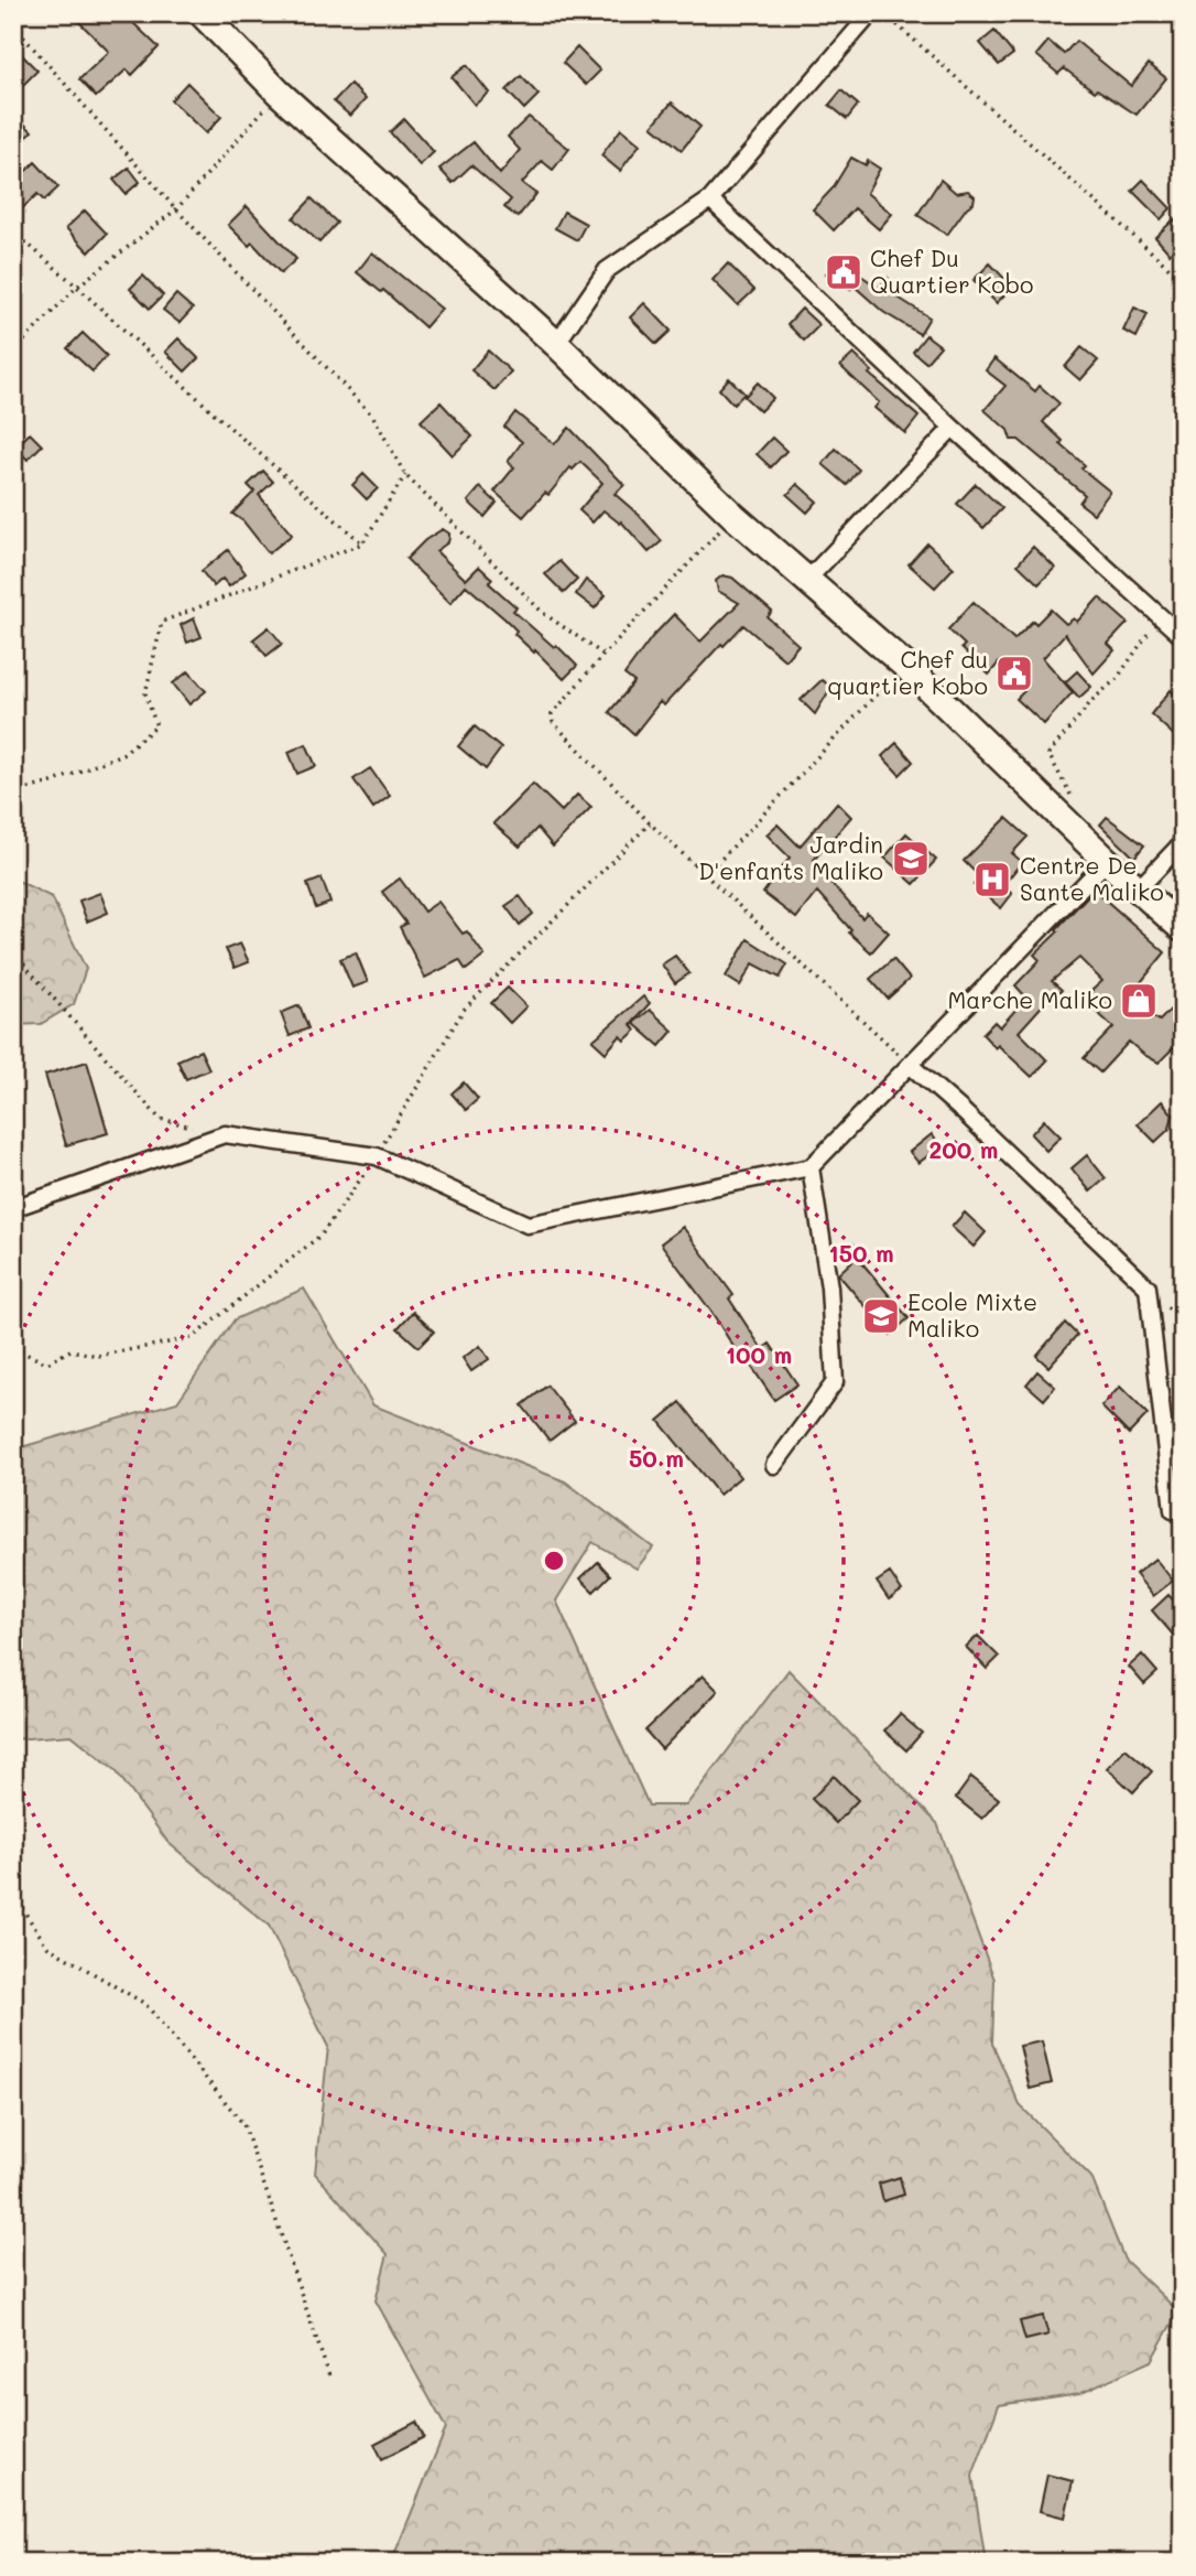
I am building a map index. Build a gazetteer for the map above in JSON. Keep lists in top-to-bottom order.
{
  "places": {
    "public building": ["Chef Du Quartier Kobo", "Chef du quartier Kobo"],
    "school or university": ["Jardin D'enfants Maliko", "Ecole Mixte Maliko"],
    "hospital": ["Centre De Sante Maliko"],
    "shop": ["Marche Maliko"]
  },
  "rings": [
    "200 m",
    "150 m",
    "100 m",
    "50 m"
  ]
}
